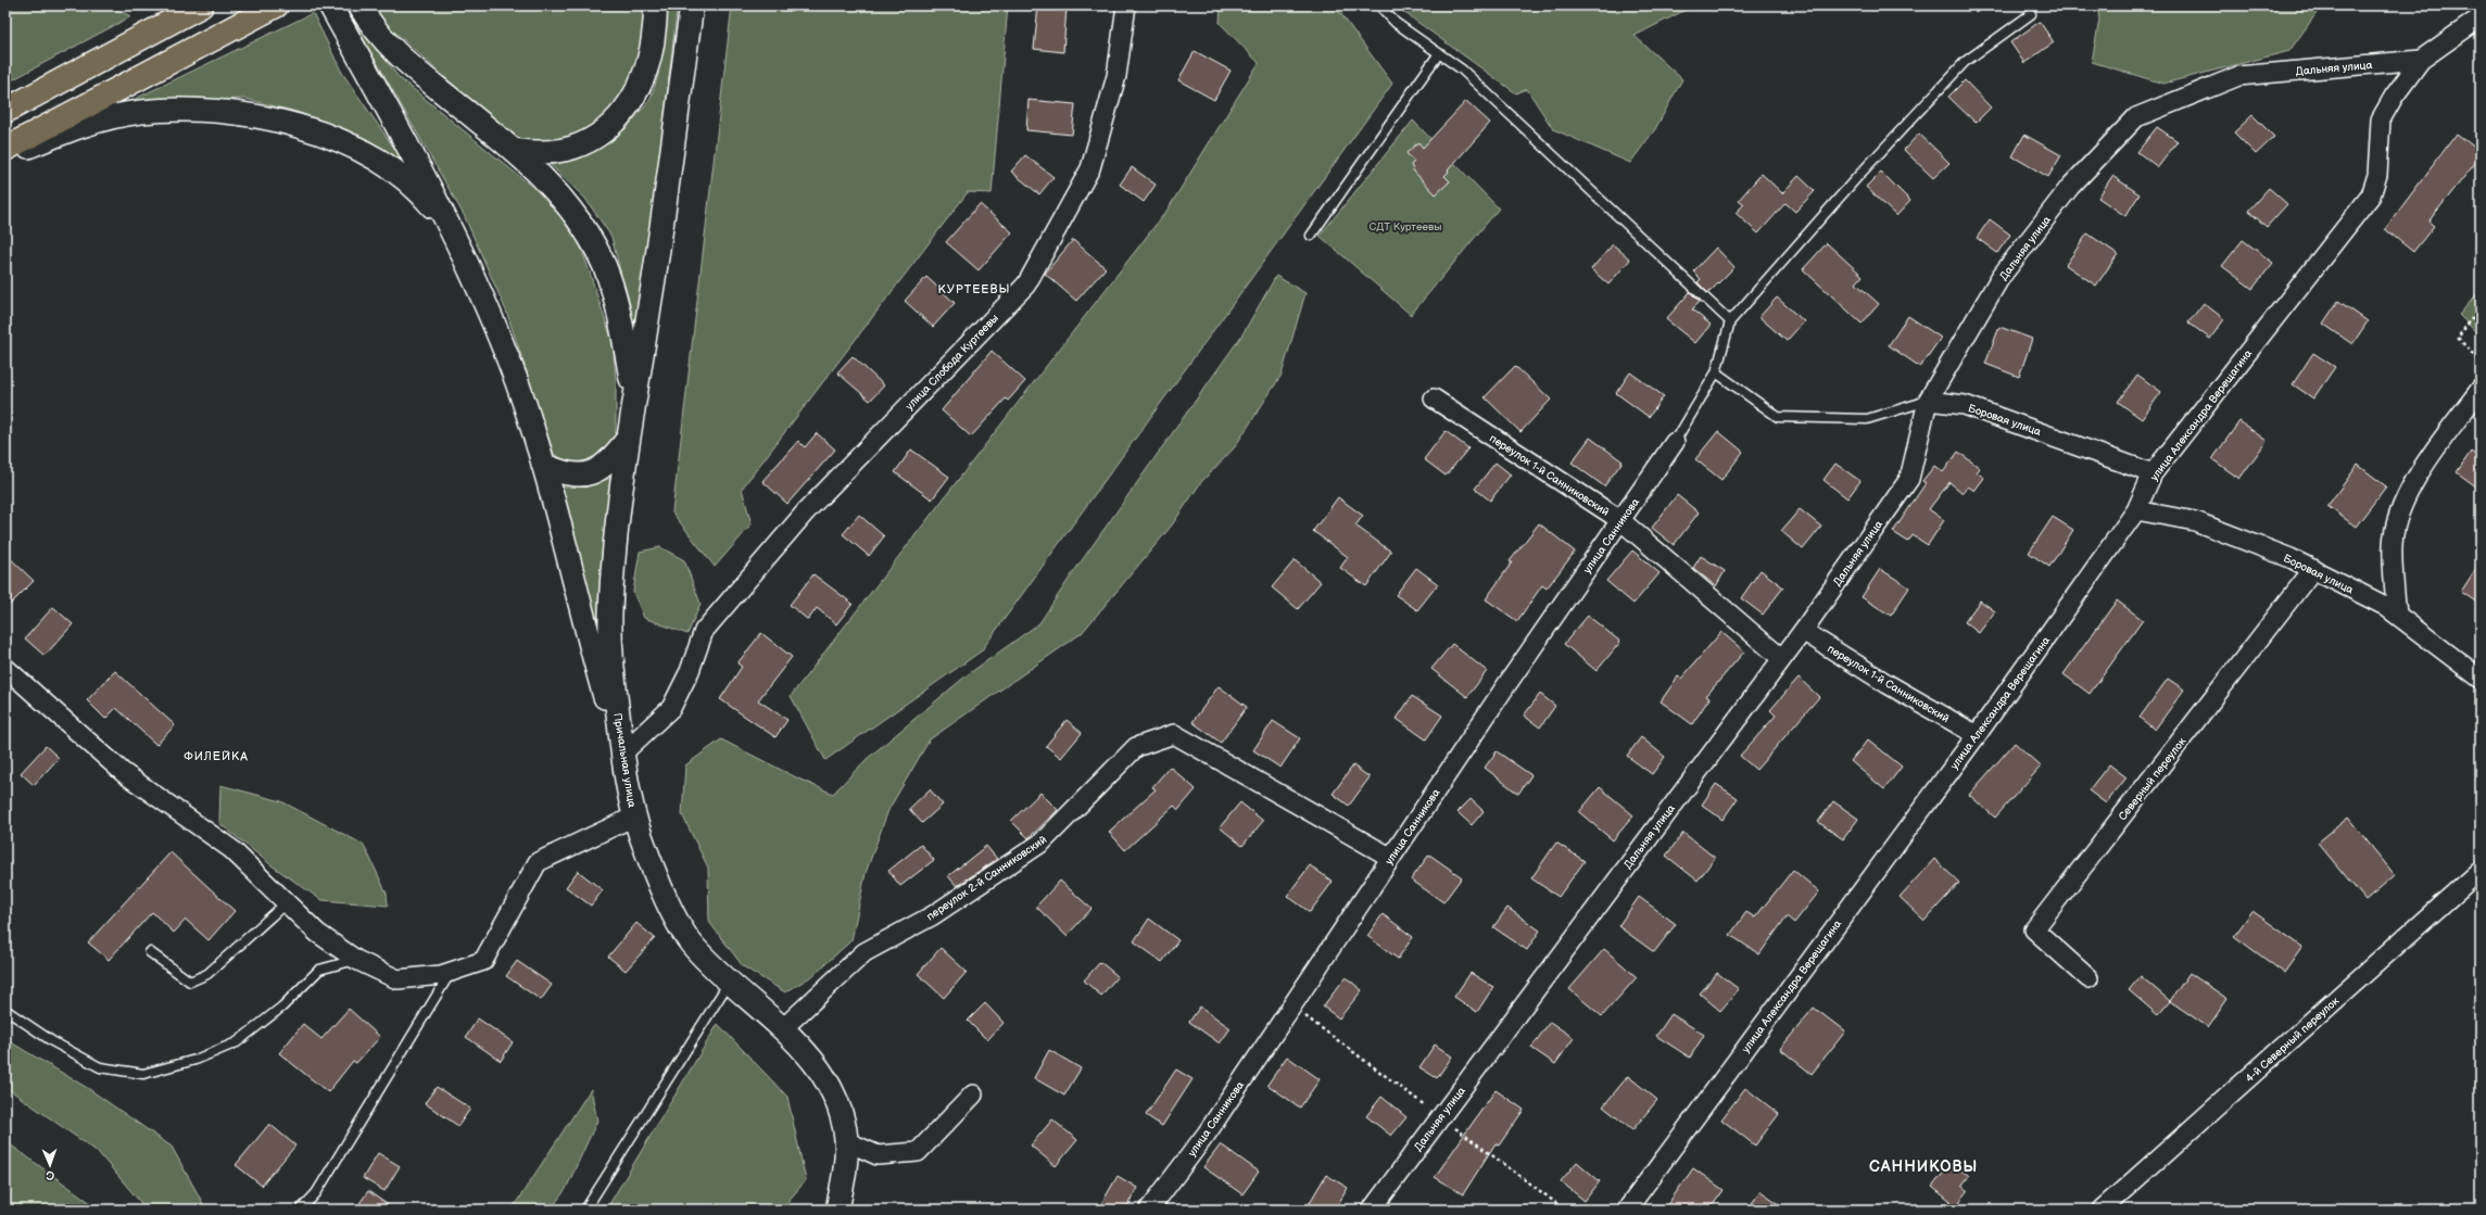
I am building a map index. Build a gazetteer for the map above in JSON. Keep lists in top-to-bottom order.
{
  "streets": {
    "street": [
      "Дальняя улица",
      "улица Слобода Куртеевы",
      "улица Александра Верещагина",
      "Боровая улица",
      "переулок 1-й Санниковский",
      "улица Санникова",
      "Причальная улица",
      "Северный переулок",
      "переулок 2-й Санниковский",
      "4-й Северный переулок"
    ]
  },
  "crossings": [
    ["Дальняя улица", "улица Александра Верещагина"],
    ["Дальняя улица", "Боровая улица"],
    ["Дальняя улица", "переулок 1-й Санниковский"],
    ["улица Слобода Куртеевы", "Причальная улица"],
    ["улица Александра Верещагина", "Боровая улица"],
    ["улица Александра Верещагина", "переулок 1-й Санниковский"],
    ["Боровая улица", "Северный переулок"],
    ["переулок 1-й Санниковский", "улица Санникова"],
    ["улица Санникова", "переулок 2-й Санниковский"],
    ["Причальная улица", "переулок 2-й Санниковский"]
  ],
  "districts": ["КУРТЕЕВЫ", "ФИЛЕЙКА", "САННИКОВЫ"],
  "parks": ["СДТ Куртеевы"],
  "north": "bottom"
}
